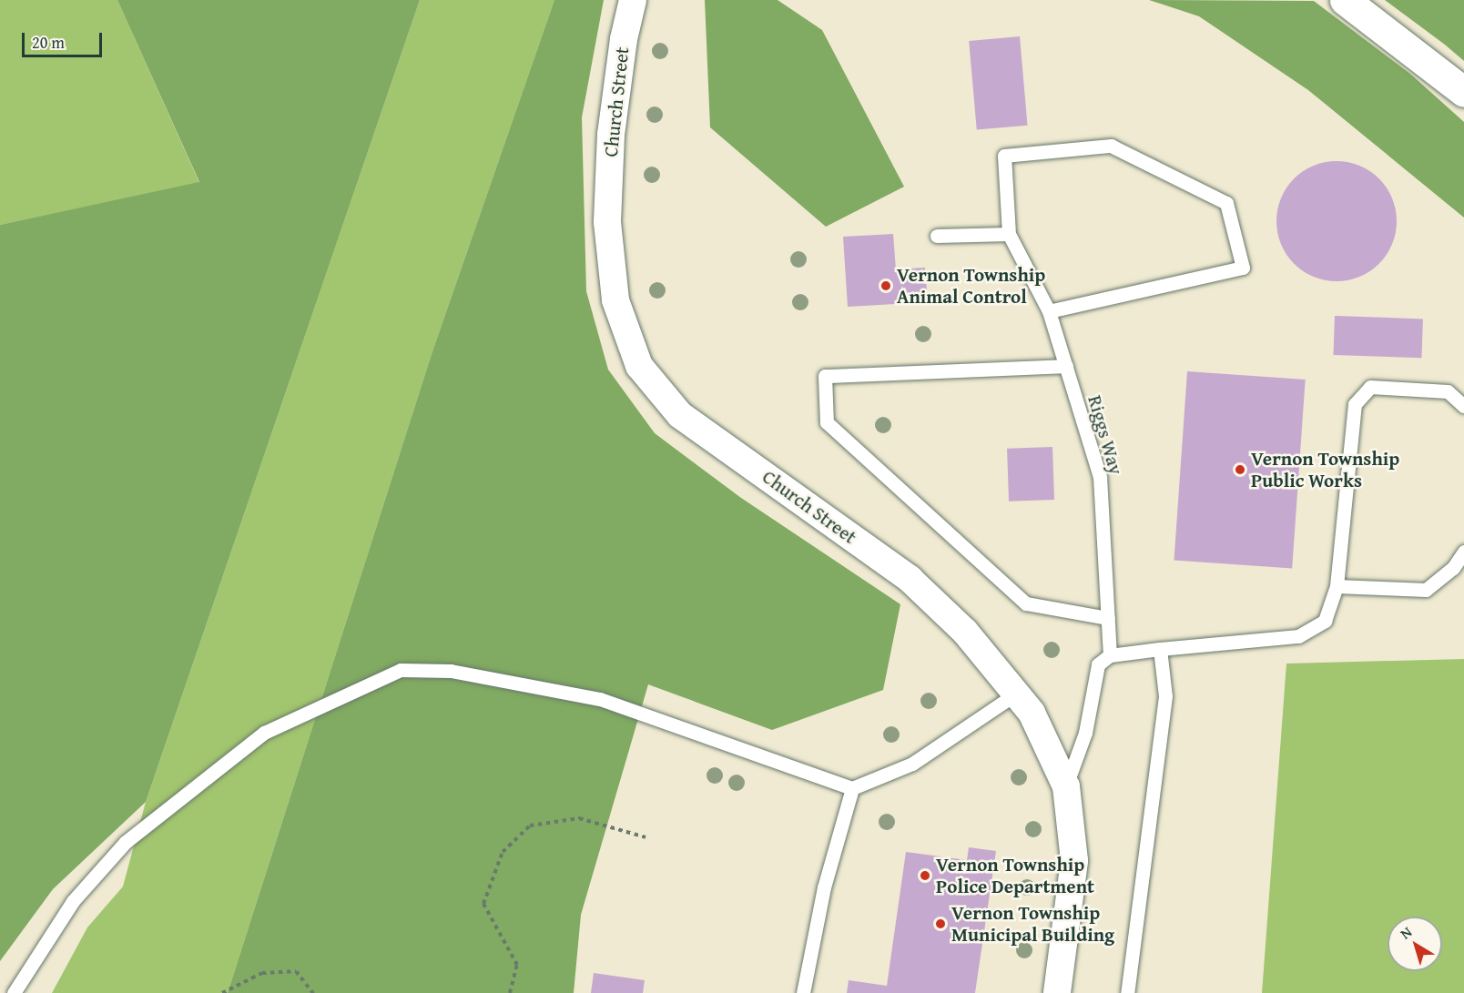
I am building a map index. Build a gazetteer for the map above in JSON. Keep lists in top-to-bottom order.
{
  "streets": {
    "street": ["Church Street"],
    "lane": ["Riggs Way"]
  },
  "places": [
    "Vernon Township Animal Control",
    "Vernon Township Public Works",
    "Vernon Township Police Department",
    "Vernon Township Municipal Building"
  ],
  "scale_bar": "20 m",
  "north": "top left"
}
